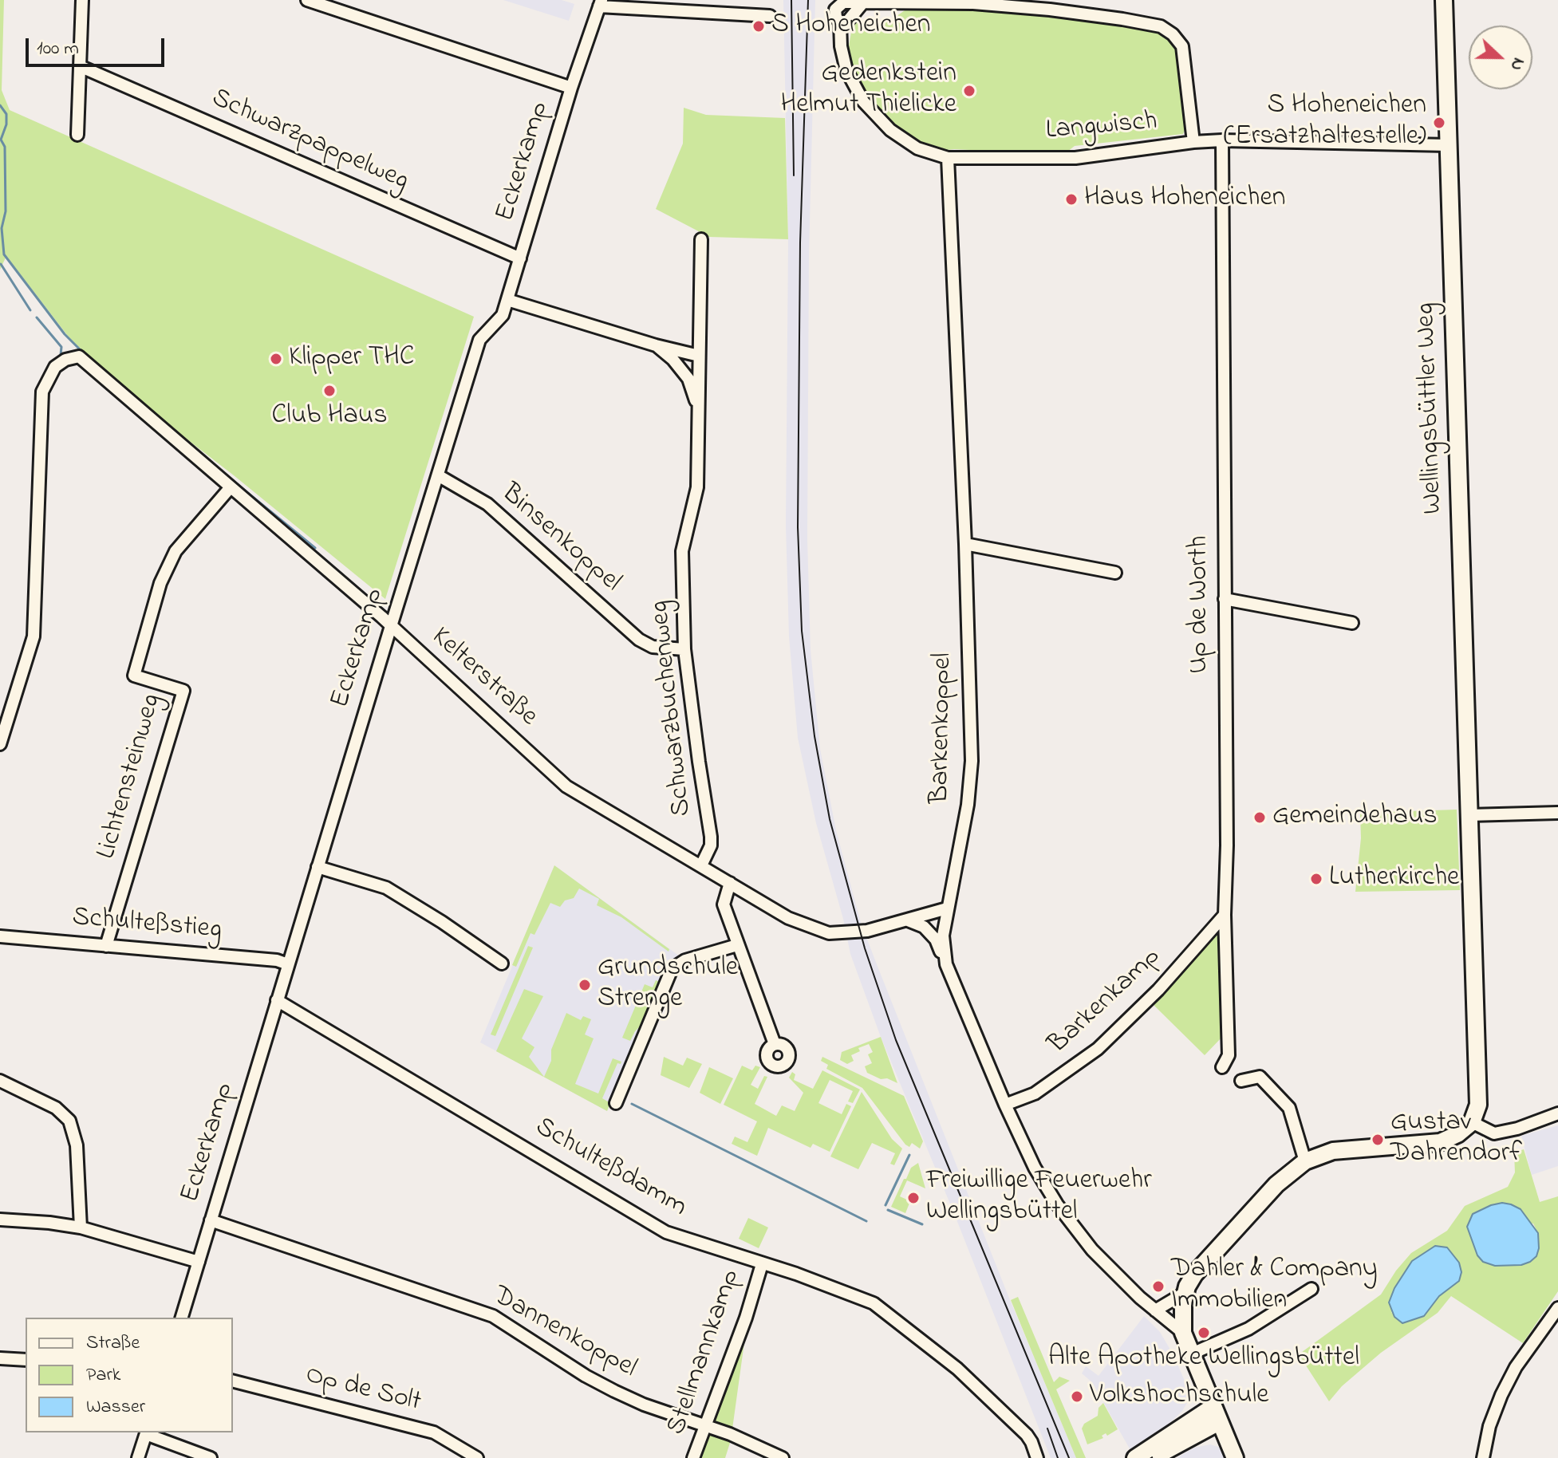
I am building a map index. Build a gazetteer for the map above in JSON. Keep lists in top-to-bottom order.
{
  "streets": {
    "main road": ["Wellingsbüttler Weg"],
    "street": [
      "Langwisch",
      "Schwarzpappelweg",
      "Eckerkamp",
      "Binsenkoppel",
      "Up de Worth",
      "Kelterstraße",
      "Schwarzbuchenweg",
      "Barkenkoppel",
      "Lichtensteinweg",
      "Schulteßstieg",
      "Barkenkamp",
      "Schulteßdamm",
      "Dannenkoppel",
      "Stellmannkamp",
      "Op de Solt"
    ]
  },
  "crossings": [
    ["Langwisch", "Wellingsbüttler Weg"],
    ["Langwisch", "Up de Worth"],
    ["Langwisch", "Barkenkoppel"],
    ["Schwarzpappelweg", "Eckerkamp"],
    ["Eckerkamp", "Binsenkoppel"],
    ["Eckerkamp", "Kelterstraße"],
    ["Eckerkamp", "Schulteßstieg"],
    ["Eckerkamp", "Schulteßdamm"],
    ["Eckerkamp", "Dannenkoppel"],
    ["Binsenkoppel", "Schwarzbuchenweg"],
    ["Up de Worth", "Barkenkamp"],
    ["Kelterstraße", "Schwarzbuchenweg"],
    ["Kelterstraße", "Barkenkoppel"],
    ["Kelterstraße", "Lichtensteinweg"],
    ["Barkenkoppel", "Barkenkamp"],
    ["Lichtensteinweg", "Schulteßstieg"],
    ["Schulteßdamm", "Stellmannkamp"],
    ["Dannenkoppel", "Stellmannkamp"]
  ],
  "places": [
    "S Hoheneichen",
    "Gedenkstein Helmut Thielicke",
    "S Hoheneichen (Ersatzhaltestelle)",
    "Haus Hoheneichen",
    "Klipper THC",
    "Club Haus",
    "Gemeindehaus",
    "Lutherkirche",
    "Grundschule Strenge",
    "Gustav Dahrendorf",
    "Freiwillige Feuerwehr Wellingsbüttel",
    "Dahler & Company Immobilien",
    "Alte Apotheke Wellingsbüttel",
    "Volkshochschule"
  ],
  "legend": ["Straße", "Park", "Wasser"],
  "scale_bar": "100 m",
  "north": "right"
}
